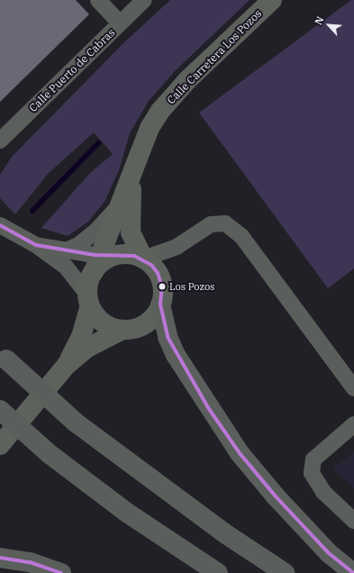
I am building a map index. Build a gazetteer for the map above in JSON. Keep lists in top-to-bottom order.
{
  "streets": {
    "main road": ["Calle Carretera Los Pozos"],
    "street": ["Calle Puerto de Cabras"]
  },
  "places": ["Los Pozos"],
  "north": "top left"
}
